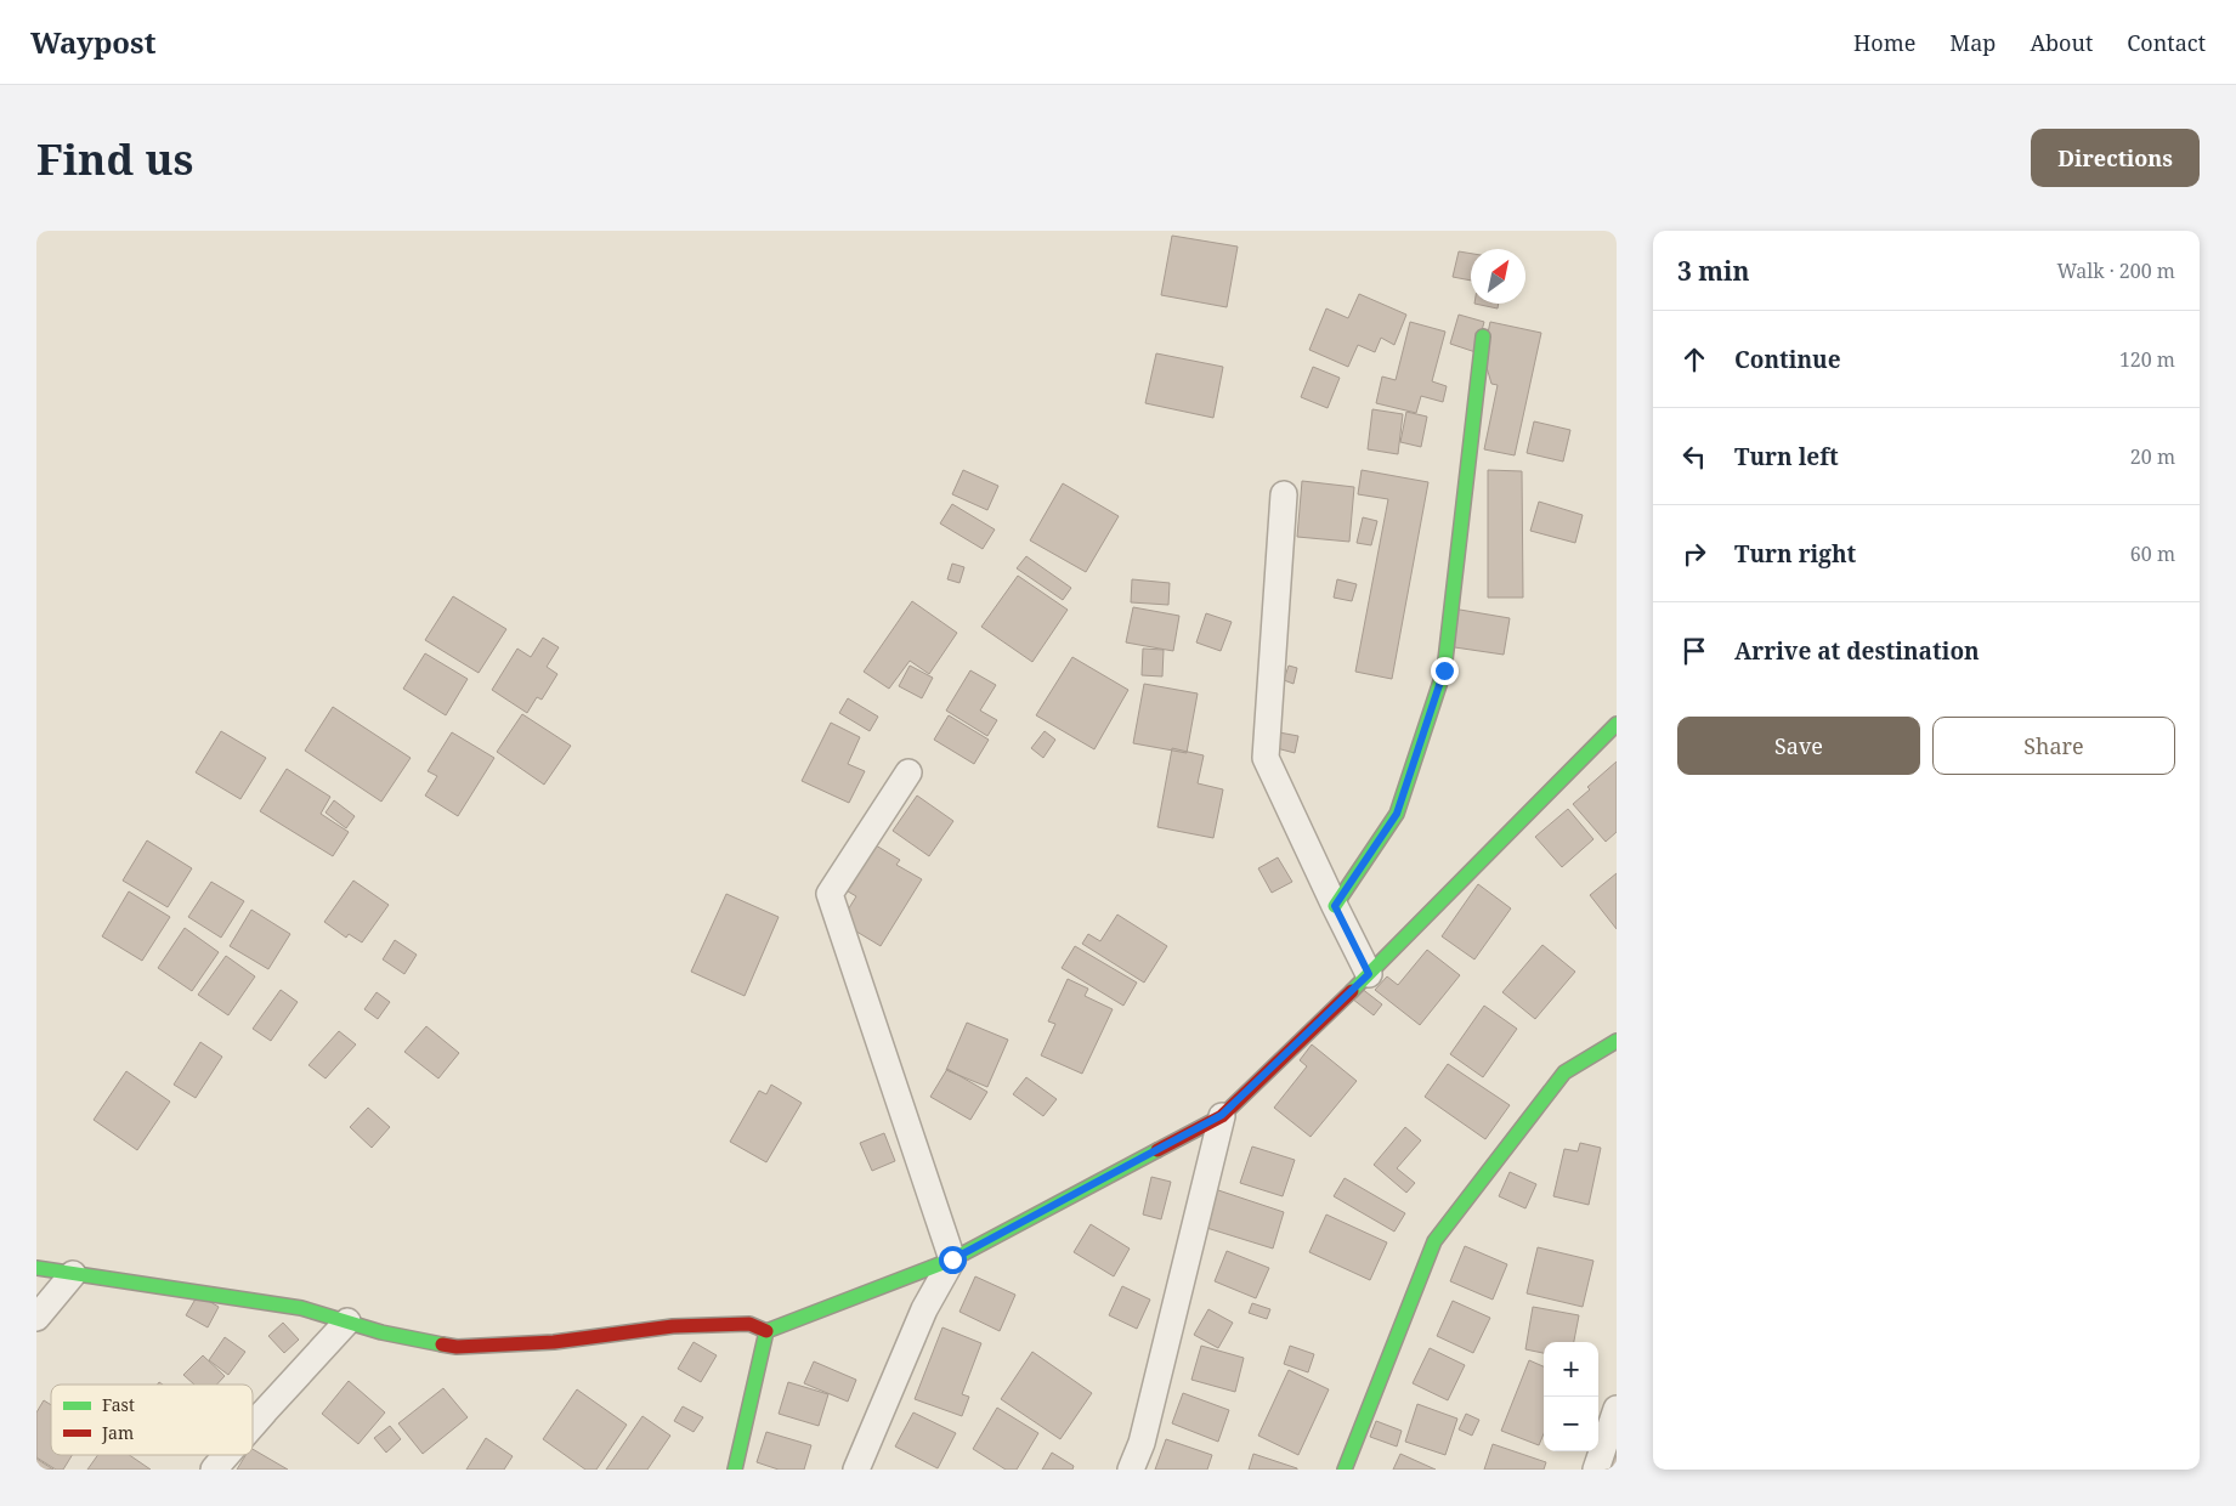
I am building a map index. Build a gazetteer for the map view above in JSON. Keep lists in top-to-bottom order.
{
  "legend": ["Fast", "Jam"],
  "north": "top right",
  "page": {
    "header": "Waypost",
    "nav": [
      "Home",
      "Map",
      "About",
      "Contact"
    ],
    "buttons": [
      "Directions",
      ["Save", "Share"]
    ],
    "title": "Find us",
    "heading": ["3 min", "Walk · 200 m"],
    "list": [
      ["Continue", "120 m"],
      ["Turn left", "20 m"],
      ["Turn right", "60 m"],
      "Arrive at destination"
    ],
    "map_buttons": ["+", "−"]
  }
}
